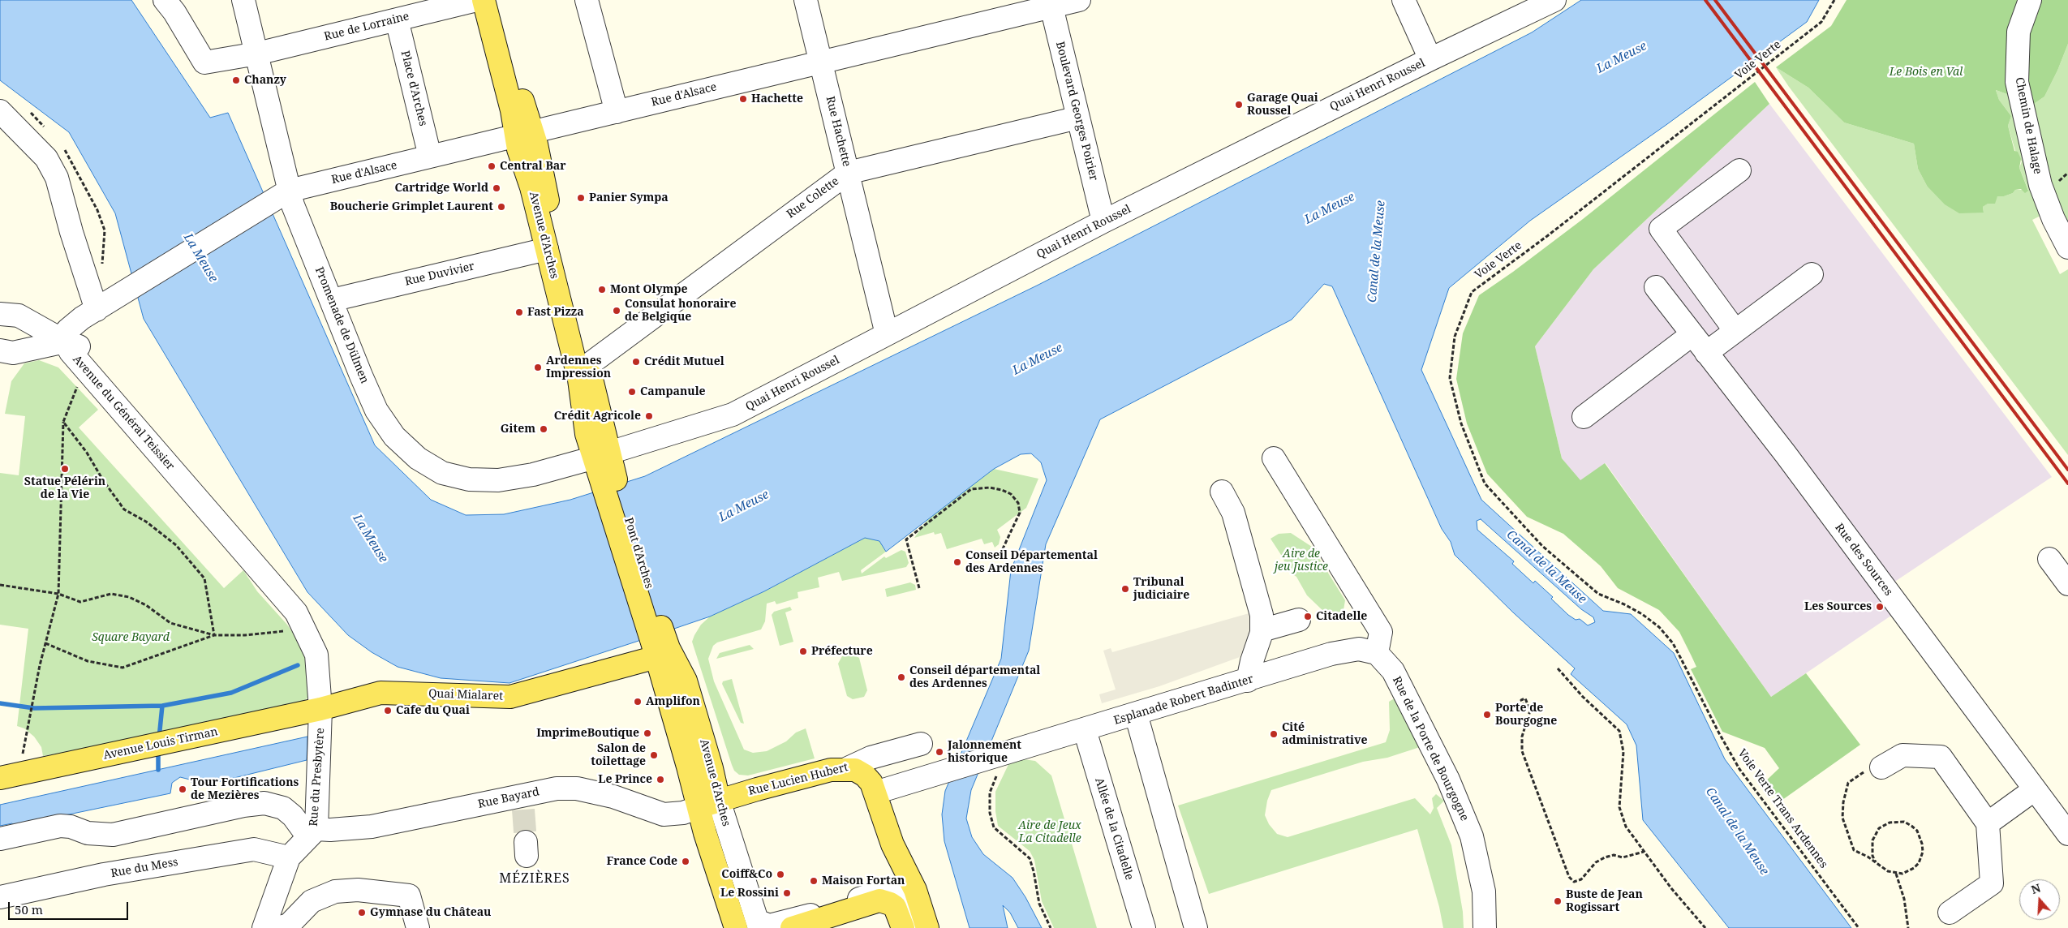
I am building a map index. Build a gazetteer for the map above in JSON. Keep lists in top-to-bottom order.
{
  "streets": {
    "main road": [
      "Avenue d'Arches",
      "Pont d'Arches",
      "Quai Mialaret",
      "Avenue Louis Tirman",
      "Rue Lucien Hubert"
    ],
    "street": [
      "Rue de Lorraine",
      "Quai Henri Roussel",
      "Place d'Arches",
      "Rue d'Alsace",
      "Boulevard Georges Poirier",
      "Chemin de Halage",
      "Rue Hachette",
      "Rue Colette",
      "Rue Duvivier",
      "Promenade de Dülmen",
      "Avenue du Général Teissier",
      "Rue des Sources",
      "Esplanade Robert Badinter",
      "Rue de la Porte de Bourgogne",
      "Rue du Presbytère",
      "Rue Bayard",
      "Allée de la Citadelle",
      "Rue du Mess"
    ],
    "path": ["Voie Verte", "Voie Verte Trans Ardennes"]
  },
  "crossings": [
    ["Rue de Lorraine", "Place d'Arches"],
    ["Rue de Lorraine", "Promenade de Dülmen"],
    ["Voie Verte", "Voie Verte Trans Ardennes"],
    ["Quai Henri Roussel", "Boulevard Georges Poirier"],
    ["Quai Henri Roussel", "Rue Hachette"],
    ["Quai Henri Roussel", "Avenue d'Arches"],
    ["Quai Henri Roussel", "Promenade de Dülmen"],
    ["Quai Henri Roussel", "Pont d'Arches"],
    ["Place d'Arches", "Rue d'Alsace"],
    ["Rue d'Alsace", "Boulevard Georges Poirier"],
    ["Rue d'Alsace", "Rue Hachette"],
    ["Rue d'Alsace", "Avenue d'Arches"],
    ["Rue d'Alsace", "Promenade de Dülmen"],
    ["Boulevard Georges Poirier", "Rue Colette"],
    ["Rue Hachette", "Rue Colette"],
    ["Rue Colette", "Avenue d'Arches"],
    ["Avenue d'Arches", "Rue Duvivier"],
    ["Avenue d'Arches", "Promenade de Dülmen"],
    ["Avenue d'Arches", "Pont d'Arches"],
    ["Avenue d'Arches", "Quai Mialaret"],
    ["Avenue d'Arches", "Rue Lucien Hubert"],
    ["Avenue d'Arches", "Rue Bayard"],
    ["Rue Duvivier", "Promenade de Dülmen"],
    ["Promenade de Dülmen", "Pont d'Arches"],
    ["Avenue du Général Teissier", "Quai Mialaret"],
    ["Avenue du Général Teissier", "Avenue Louis Tirman"],
    ["Avenue du Général Teissier", "Rue du Presbytère"],
    ["Pont d'Arches", "Quai Mialaret"],
    ["Quai Mialaret", "Avenue Louis Tirman"],
    ["Quai Mialaret", "Rue du Presbytère"],
    ["Esplanade Robert Badinter", "Rue de la Porte de Bourgogne"],
    ["Esplanade Robert Badinter", "Allée de la Citadelle"],
    ["Avenue Louis Tirman", "Rue du Presbytère"],
    ["Rue du Presbytère", "Rue Bayard"],
    ["Rue du Presbytère", "Rue du Mess"],
    ["Rue Lucien Hubert", "Rue Bayard"]
  ],
  "districts": ["MÉZIÈRES"],
  "water": ["La Meuse", "Canal de la Meuse"],
  "parks": [
    "Le Bois en Val",
    "Aire de jeu Justice",
    "Square Bayard",
    "Aire de Jeux La Citadelle"
  ],
  "places": [
    "Chanzy",
    "Hachette",
    "Garage Quai Roussel",
    "Central Bar",
    "Cartridge World",
    "Panier Sympa",
    "Boucherie Grimplet Laurent",
    "Mont Olympe",
    "Consulat honoraire de Belgique",
    "Fast Pizza",
    "Crédit Mutuel",
    "Ardennes Impression",
    "Campanule",
    "Crédit Agricole",
    "Gitem",
    "Statue Pélérin de la Vie",
    "Conseil Départemental des Ardennes",
    "Tribunal judiciaire",
    "Les Sources",
    "Citadelle",
    "Préfecture",
    "Conseil départemental des Ardennes",
    "Amplifon",
    "Cafe du Quai",
    "Porte de Bourgogne",
    "ImprimeBoutique",
    "Cité administrative",
    "Jalonnement historique",
    "Salon de toilettage",
    "Le Prince",
    "Tour Fortifications de Mezières",
    "France Code",
    "Coiff&Co",
    "Maison Fortan",
    "Le Rossini",
    "Buste de Jean Rogissart",
    "Gymnase du Château"
  ],
  "scale_bar": "50 m",
  "north": "top"
}
